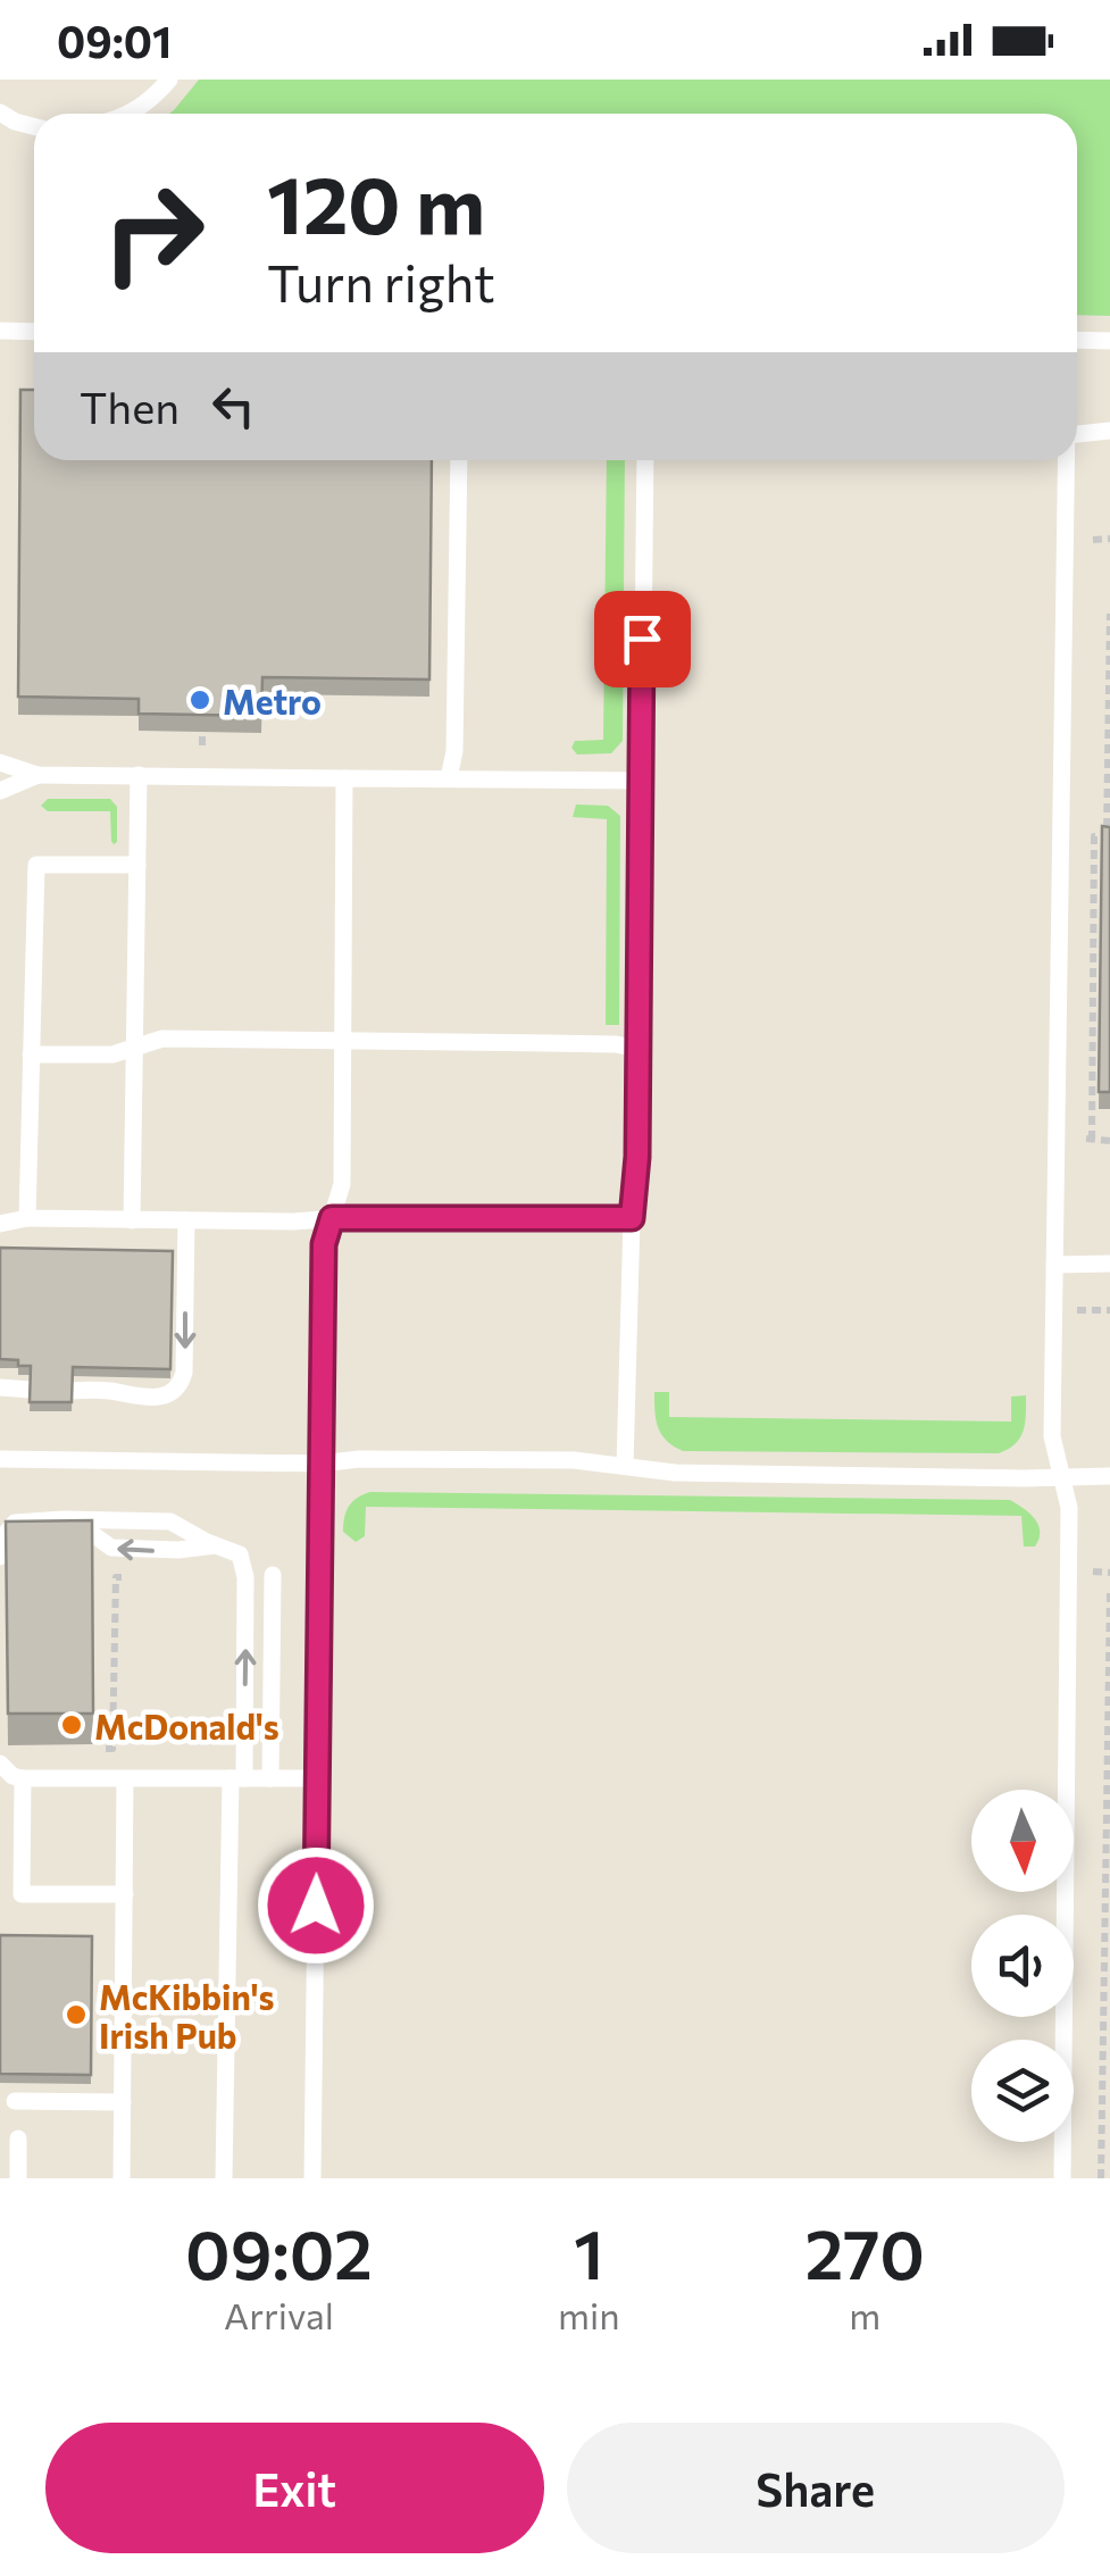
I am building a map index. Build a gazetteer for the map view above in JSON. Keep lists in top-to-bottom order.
{
  "places": ["Metro", "McDonald's", "McKibbin's Irish Pub"],
  "north": "bottom",
  "page": {
    "status": "09:01",
    "turn": ["120 m", "Turn right"],
    "then": "Then",
    "eta": [
      "09:02",
      "Arrival",
      "1",
      "min",
      "270",
      "m"
    ],
    "buttons": ["Exit", "Share"]
  }
}
